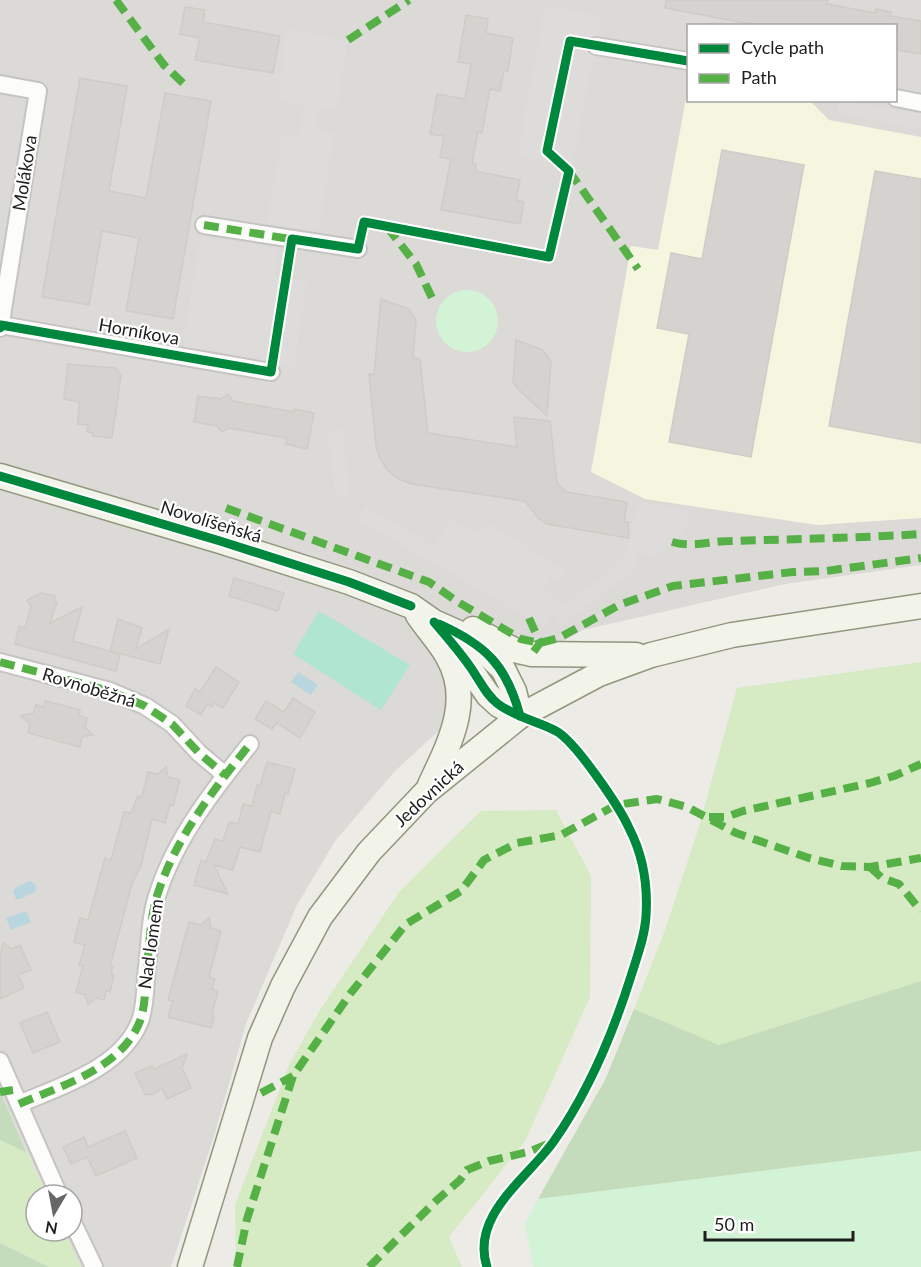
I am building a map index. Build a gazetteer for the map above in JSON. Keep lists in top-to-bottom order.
{
  "streets": {
    "main road": ["Novolíšeňská", "Jedovnická"],
    "street": [
      "Molákova",
      "Horníkova",
      "Rovnoběžná",
      "Nad lomem"
    ]
  },
  "crossings": [
    ["Molákova", "Horníkova"],
    ["Novolíšeňská", "Jedovnická"],
    ["Rovnoběžná", "Nad lomem"]
  ],
  "legend": ["Cycle path", "Path"],
  "scale_bar": "50 m",
  "north": "bottom"
}
